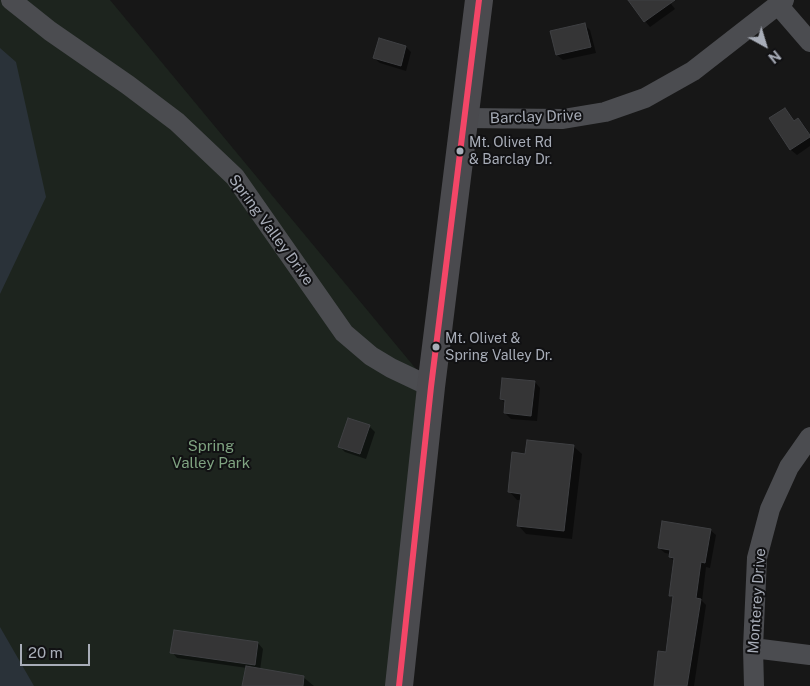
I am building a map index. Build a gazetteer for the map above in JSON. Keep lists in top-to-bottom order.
{
  "streets": {
    "street": ["Barclay Drive", "Spring Valley Drive", "Monterey Drive"]
  },
  "parks": ["Spring Valley Park"],
  "places": ["Mt. Olivet Rd & Barclay Dr.", "Mt. Olivet & Spring Valley Dr."],
  "scale_bar": "20 m",
  "north": "bottom right"
}
